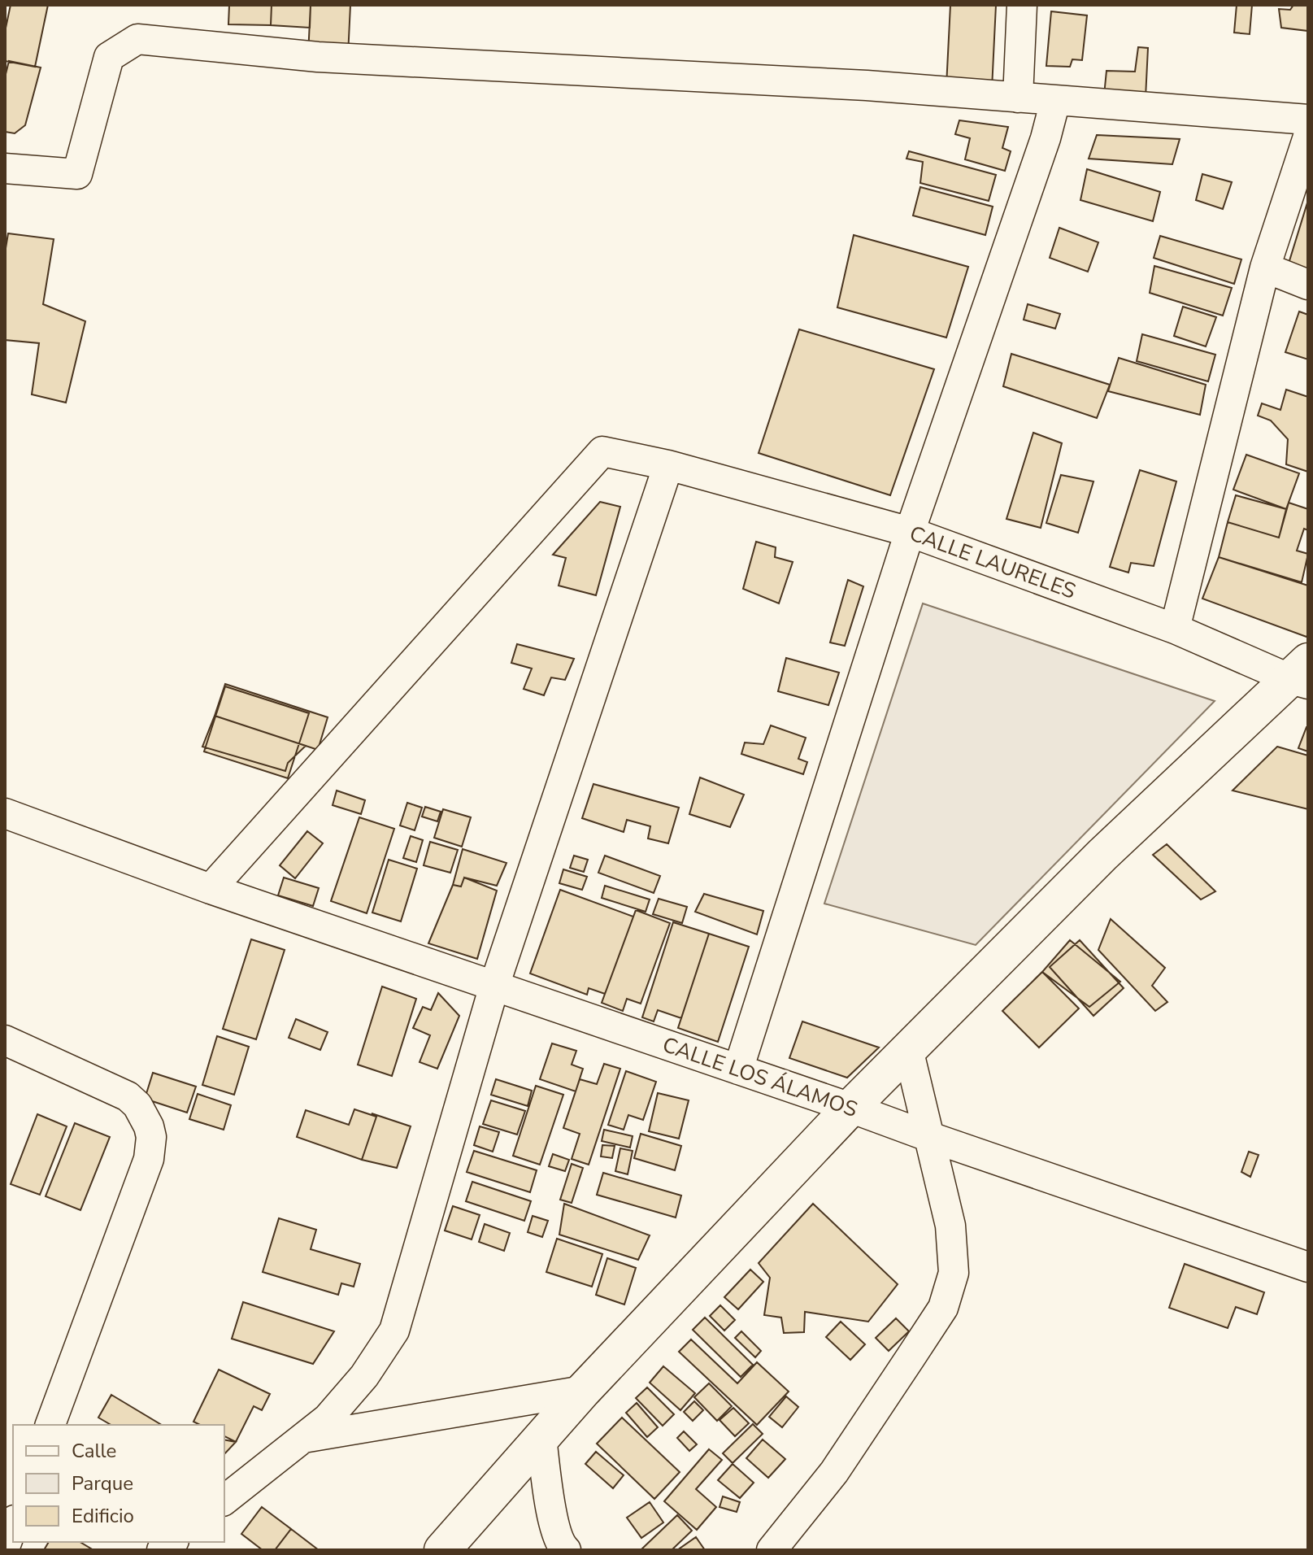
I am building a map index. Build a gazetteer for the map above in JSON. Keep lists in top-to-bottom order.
{
  "streets": {
    "street": ["CALLE LAURELES", "CALLE LOS ÁLAMOS"]
  },
  "crossings": [
    ["CALLE LAURELES", "CALLE LOS ÁLAMOS"]
  ],
  "legend": ["Calle", "Parque", "Edificio"]
}
